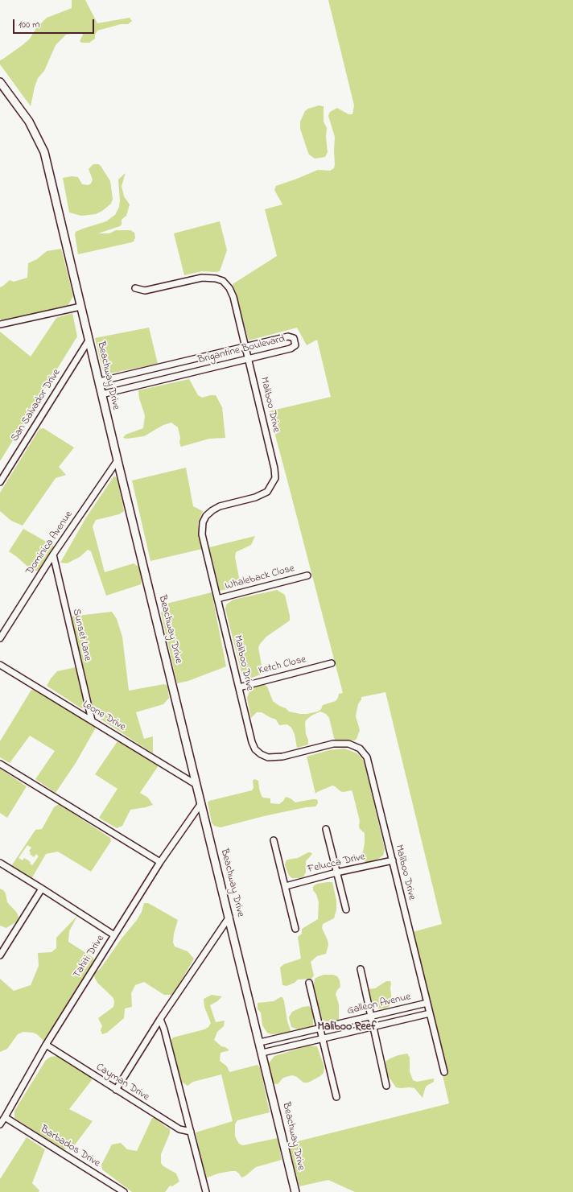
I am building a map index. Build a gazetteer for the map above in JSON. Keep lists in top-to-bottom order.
{
  "streets": {
    "street": [
      "Brigantine Boulevard",
      "Beachway Drive",
      "Maliboo Drive",
      "San Salvador Drive",
      "Dominica Avenue",
      "Whaleback Close",
      "Sunset Lane",
      "Ketch Close",
      "Leone Drive",
      "Felucca Drive",
      "Tahiti Drive",
      "Galleon Avenue",
      "Cayman Drive",
      "Barbados Drive"
    ]
  },
  "crossings": [
    ["Brigantine Boulevard", "Beachway Drive"],
    ["Brigantine Boulevard", "Maliboo Drive"],
    ["Beachway Drive", "San Salvador Drive"],
    ["Beachway Drive", "Dominica Avenue"],
    ["Beachway Drive", "Leone Drive"],
    ["Beachway Drive", "Tahiti Drive"],
    ["Beachway Drive", "Galleon Avenue"],
    ["Maliboo Drive", "Whaleback Close"],
    ["Maliboo Drive", "Ketch Close"],
    ["Maliboo Drive", "Felucca Drive"],
    ["Maliboo Drive", "Galleon Avenue"],
    ["Dominica Avenue", "Sunset Lane"],
    ["Sunset Lane", "Leone Drive"],
    ["Tahiti Drive", "Cayman Drive"],
    ["Tahiti Drive", "Barbados Drive"]
  ],
  "districts": ["Maliboo Reef"],
  "scale_bar": "100 m"
}
